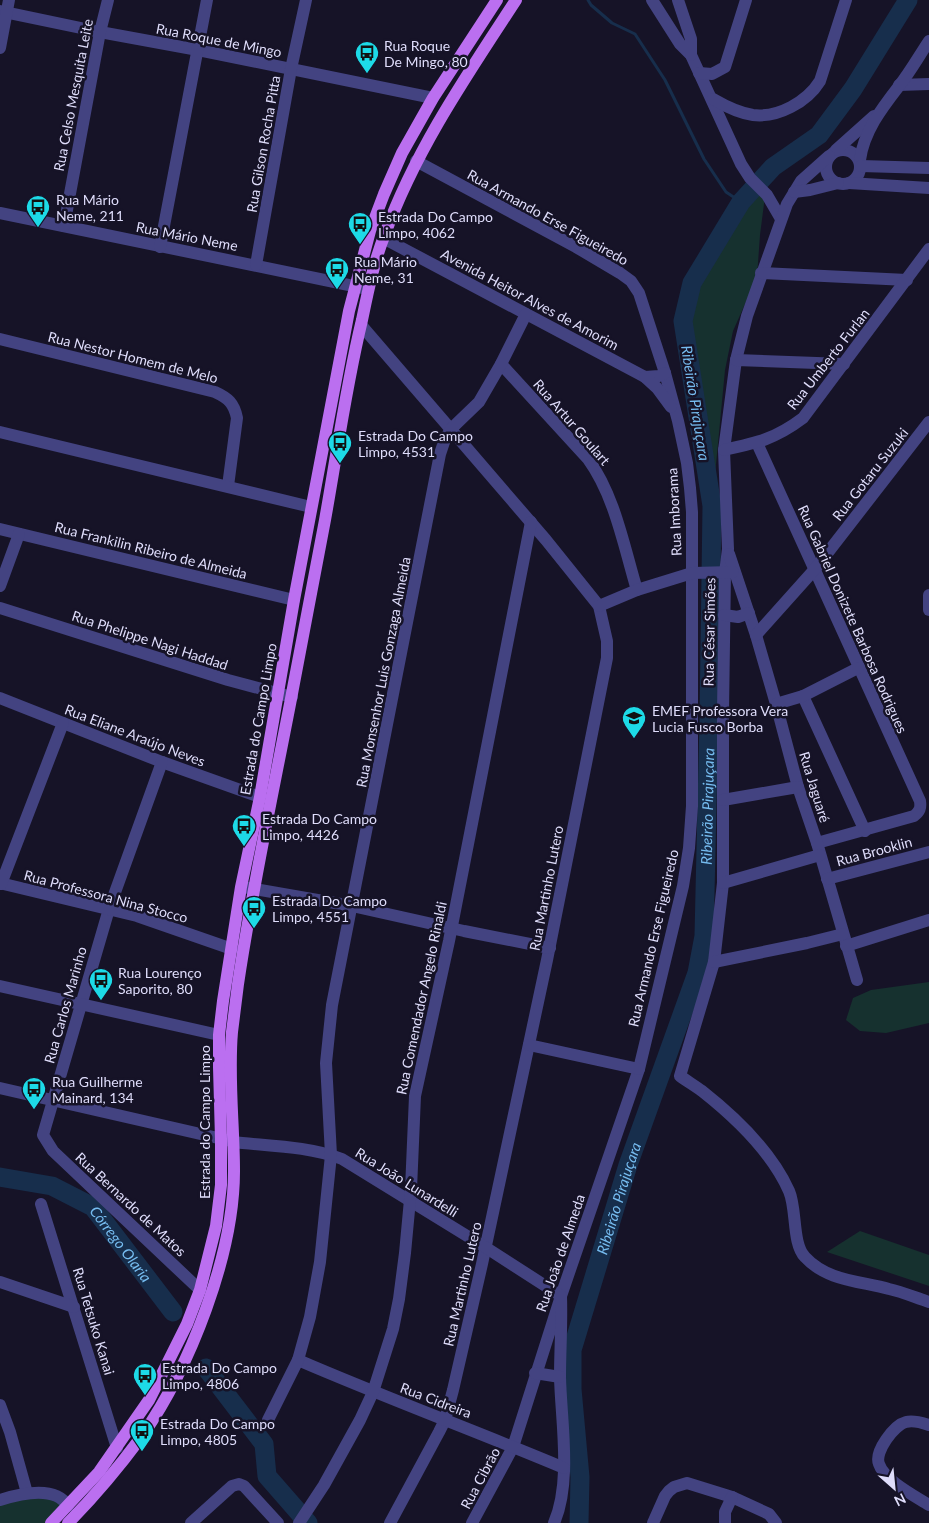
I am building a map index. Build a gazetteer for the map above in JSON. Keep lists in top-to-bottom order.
{
  "streets": {
    "main road": ["Estrada do Campo Limpo"],
    "street": [
      "Rua Roque de Mingo",
      "Rua Celso Mesquita Leite",
      "Rua Gilson Rocha Pitta",
      "Rua Armando Erse Figueiredo",
      "Rua Mário Neme",
      "Avenida Heitor Alves de Amorim",
      "Rua Nestor Homem de Melo",
      "Rua Umberto Furlan",
      "Rua Artur Goulart",
      "Rua Gotaru Suzuki",
      "Rua Imborama",
      "Rua Frankilin Ribeiro de Almeida",
      "Rua Gabriel Donizete Barbosa Rodrigues",
      "Rua César Simões",
      "Rua Phelippe Nagi Haddad",
      "Rua Monsenhor Luis Gonzaga Almeida",
      "Rua Eliane Araújo Neves",
      "Rua Jaguaré",
      "Rua Brooklin",
      "Rua Martinho Lutero",
      "Rua Professora Nina Stocco",
      "Rua Comendador Angelo Rinaldi",
      "Rua Carlos Marinho",
      "Rua João Lunardelli",
      "Rua Bernardo de Matos",
      "Rua João de Almeda",
      "Rua Tetsuko Kanai",
      "Rua Cidreira",
      "Rua Cibrão"
    ]
  },
  "crossings": [
    ["Rua Roque de Mingo", "Rua Celso Mesquita Leite"],
    ["Rua Roque de Mingo", "Rua Gilson Rocha Pitta"],
    ["Rua Roque de Mingo", "Estrada do Campo Limpo"],
    ["Rua Celso Mesquita Leite", "Rua Mário Neme"],
    ["Rua Gilson Rocha Pitta", "Rua Mário Neme"],
    ["Rua Armando Erse Figueiredo", "Rua Imborama"],
    ["Rua Armando Erse Figueiredo", "Estrada do Campo Limpo"],
    ["Rua Armando Erse Figueiredo", "Rua João de Almeda"],
    ["Rua Mário Neme", "Estrada do Campo Limpo"],
    ["Avenida Heitor Alves de Amorim", "Rua Imborama"],
    ["Avenida Heitor Alves de Amorim", "Estrada do Campo Limpo"],
    ["Rua Umberto Furlan", "Rua Gabriel Donizete Barbosa Rodrigues"],
    ["Rua Umberto Furlan", "Rua César Simões"],
    ["Rua Gotaru Suzuki", "Rua Gabriel Donizete Barbosa Rodrigues"],
    ["Rua Gotaru Suzuki", "Rua Jaguaré"],
    ["Rua Frankilin Ribeiro de Almeida", "Estrada do Campo Limpo"],
    ["Rua César Simões", "Rua Jaguaré"],
    ["Rua Phelippe Nagi Haddad", "Estrada do Campo Limpo"],
    ["Rua Monsenhor Luis Gonzaga Almeida", "Rua Martinho Lutero"],
    ["Rua Monsenhor Luis Gonzaga Almeida", "Rua João Lunardelli"],
    ["Rua Monsenhor Luis Gonzaga Almeida", "Rua Cidreira"],
    ["Estrada do Campo Limpo", "Rua Eliane Araújo Neves"],
    ["Estrada do Campo Limpo", "Rua Martinho Lutero"],
    ["Estrada do Campo Limpo", "Rua Professora Nina Stocco"],
    ["Estrada do Campo Limpo", "Rua João Lunardelli"],
    ["Estrada do Campo Limpo", "Rua Bernardo de Matos"],
    ["Estrada do Campo Limpo", "Rua Tetsuko Kanai"],
    ["Rua Eliane Araújo Neves", "Rua Carlos Marinho"],
    ["Rua Jaguaré", "Rua Brooklin"],
    ["Rua Martinho Lutero", "Rua Comendador Angelo Rinaldi"],
    ["Rua Martinho Lutero", "Rua João Lunardelli"],
    ["Rua Martinho Lutero", "Rua Cidreira"],
    ["Rua Professora Nina Stocco", "Rua Carlos Marinho"],
    ["Rua Comendador Angelo Rinaldi", "Rua João Lunardelli"],
    ["Rua Comendador Angelo Rinaldi", "Rua Cidreira"],
    ["Rua Carlos Marinho", "Rua João Lunardelli"],
    ["Rua Carlos Marinho", "Rua Bernardo de Matos"],
    ["Rua João Lunardelli", "Rua João de Almeda"],
    ["Rua João de Almeda", "Rua Cidreira"],
    ["Rua João de Almeda", "Rua Cibrão"],
    ["Rua Cidreira", "Rua Cibrão"]
  ],
  "water": ["Ribeirão Pirajuçara", "Córrego Olaria"],
  "places": {
    "bus stop": [
      "Rua Roque De Mingo, 80",
      "Rua Mário Neme, 211",
      "Estrada Do Campo Limpo, 4062",
      "Rua Mário Neme, 31",
      "Estrada Do Campo Limpo, 4531",
      "Estrada Do Campo Limpo, 4426",
      "Estrada Do Campo Limpo, 4551",
      "Rua Lourenço Saporito, 80",
      "Rua Guilherme Mainard, 134",
      "Estrada Do Campo Limpo, 4806",
      "Estrada Do Campo Limpo, 4805"
    ],
    "school or university": ["EMEF Professora Vera Lucia Fusco Borba"]
  },
  "north": "bottom right"
}
